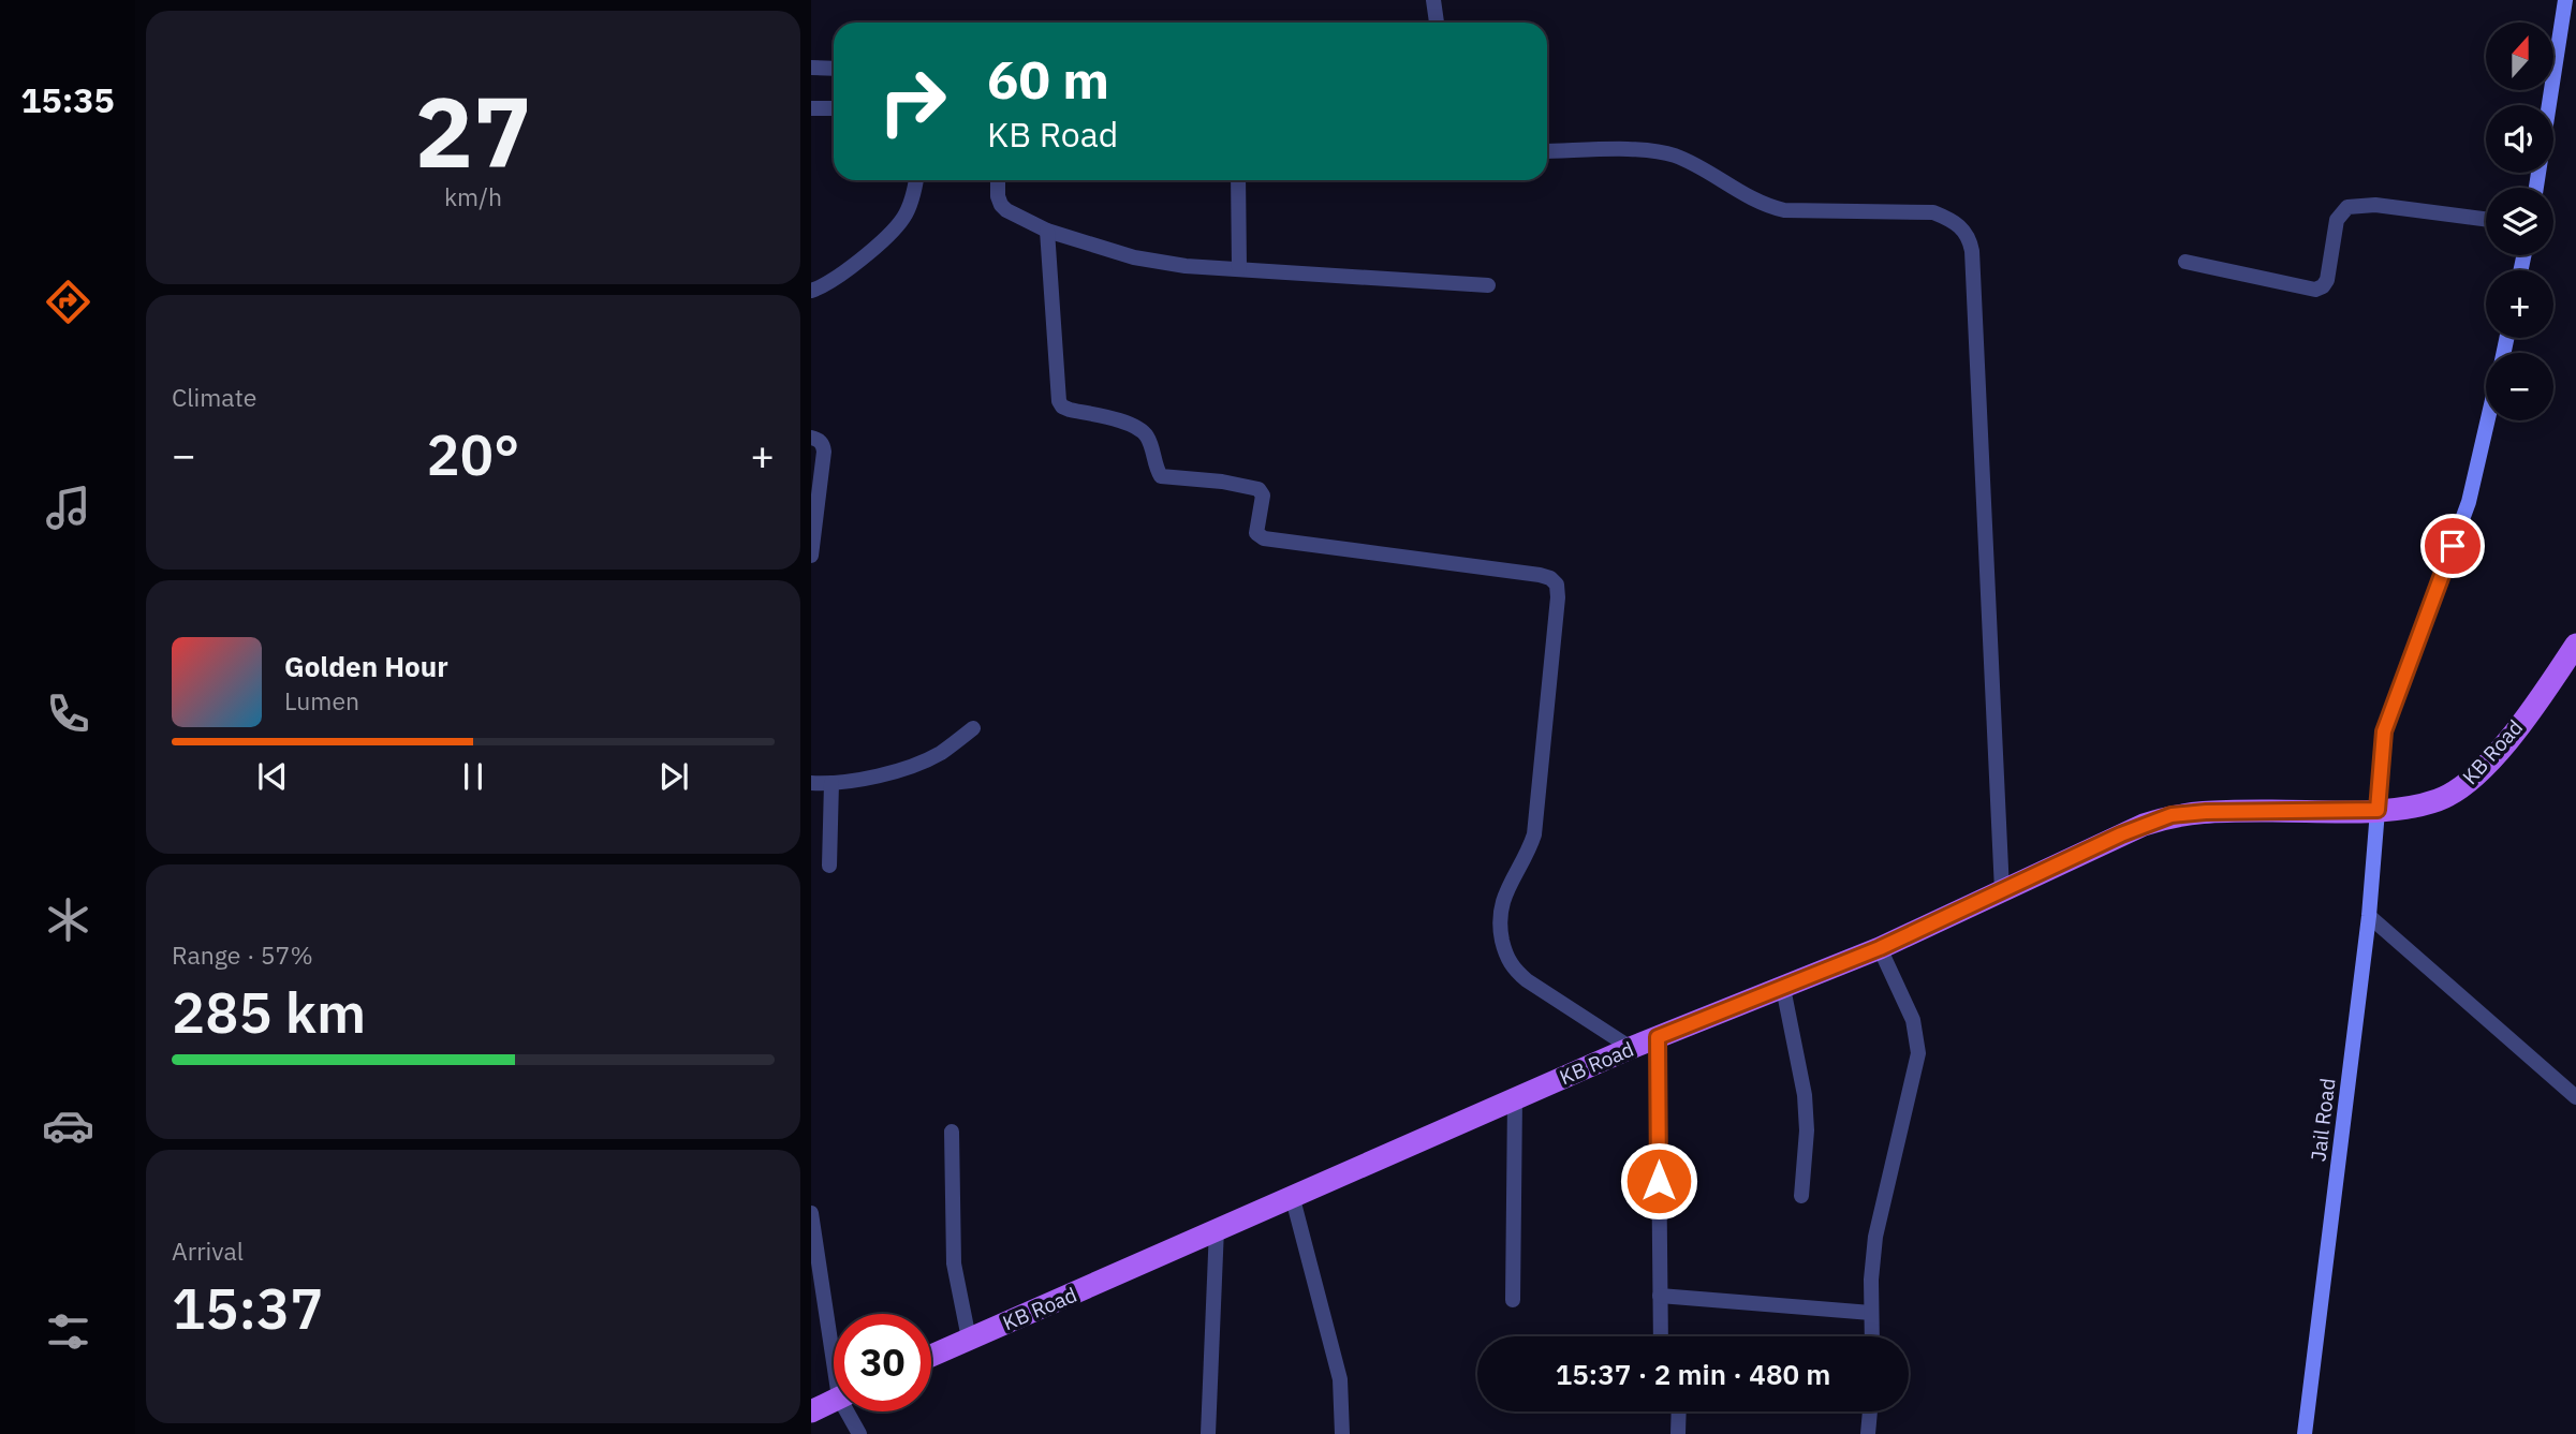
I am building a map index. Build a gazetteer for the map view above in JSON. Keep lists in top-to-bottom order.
{
  "streets": {
    "main road": ["KB Road"],
    "street": ["Jail Road"]
  },
  "crossings": [
    ["KB Road", "Jail Road"]
  ],
  "north": "top",
  "page": {
    "tabs": "15:35",
    "tile": [
      ["27", "km/h"],
      "Climate",
      ["Range · 57%", "285 km"],
      ["Arrival", "15:37"]
    ],
    "map_buttons": ["+", "−"],
    "turn": ["60 m", "KB Road"],
    "heat": ["−", "20°", "+"],
    "song": ["Golden Hour", "Lumen"],
    "limit": "30",
    "trip": "15:37 · 2 min · 480 m"
  }
}
